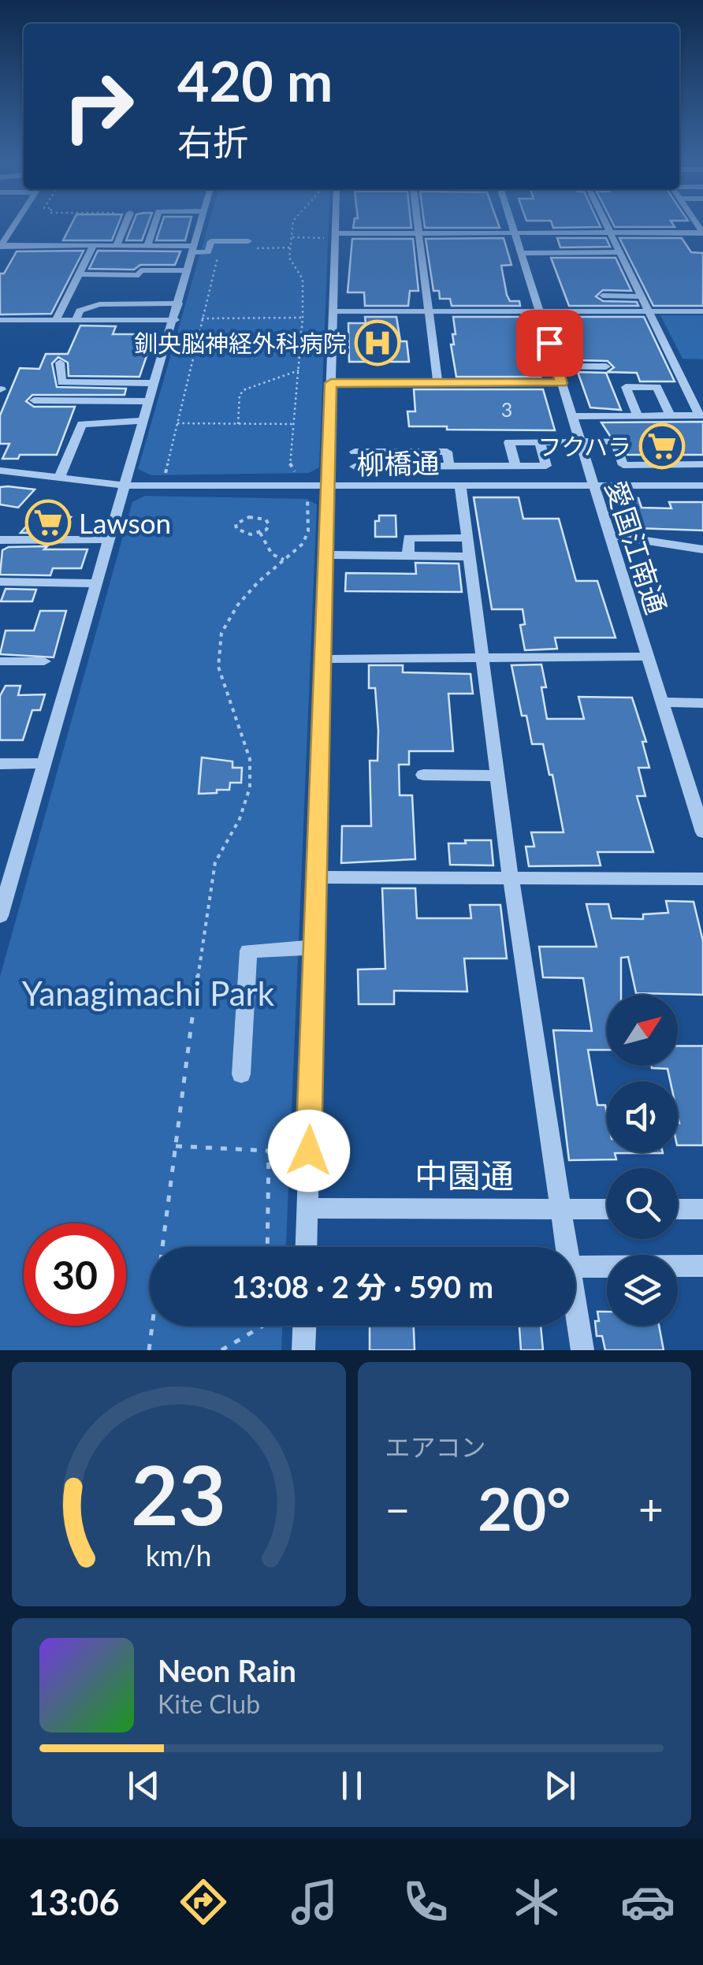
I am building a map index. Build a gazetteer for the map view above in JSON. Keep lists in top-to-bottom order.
{
  "streets": {
    "street": ["柳橋通", "愛国江南通", "中園通"]
  },
  "crossings": [
    ["柳橋通", "愛国江南通"]
  ],
  "parks": ["Yanagimachi Park"],
  "places": {
    "hospital": ["釧央脳神経外科病院"],
    "supermarket": ["フクハラ", "Lawson"]
  },
  "house_numbers": ["3"],
  "north": "top right",
  "page": {
    "turn": ["420 m", "右折"],
    "limit": "30",
    "trip": "13:08 · 2 分 · 590 m",
    "tile": "エアコン",
    "heat": ["−", "20°", "+"],
    "song": ["Neon Rain", "Kite Club"],
    "tabs": "13:06",
    "gauge": ["23", "km/h"]
  }
}
